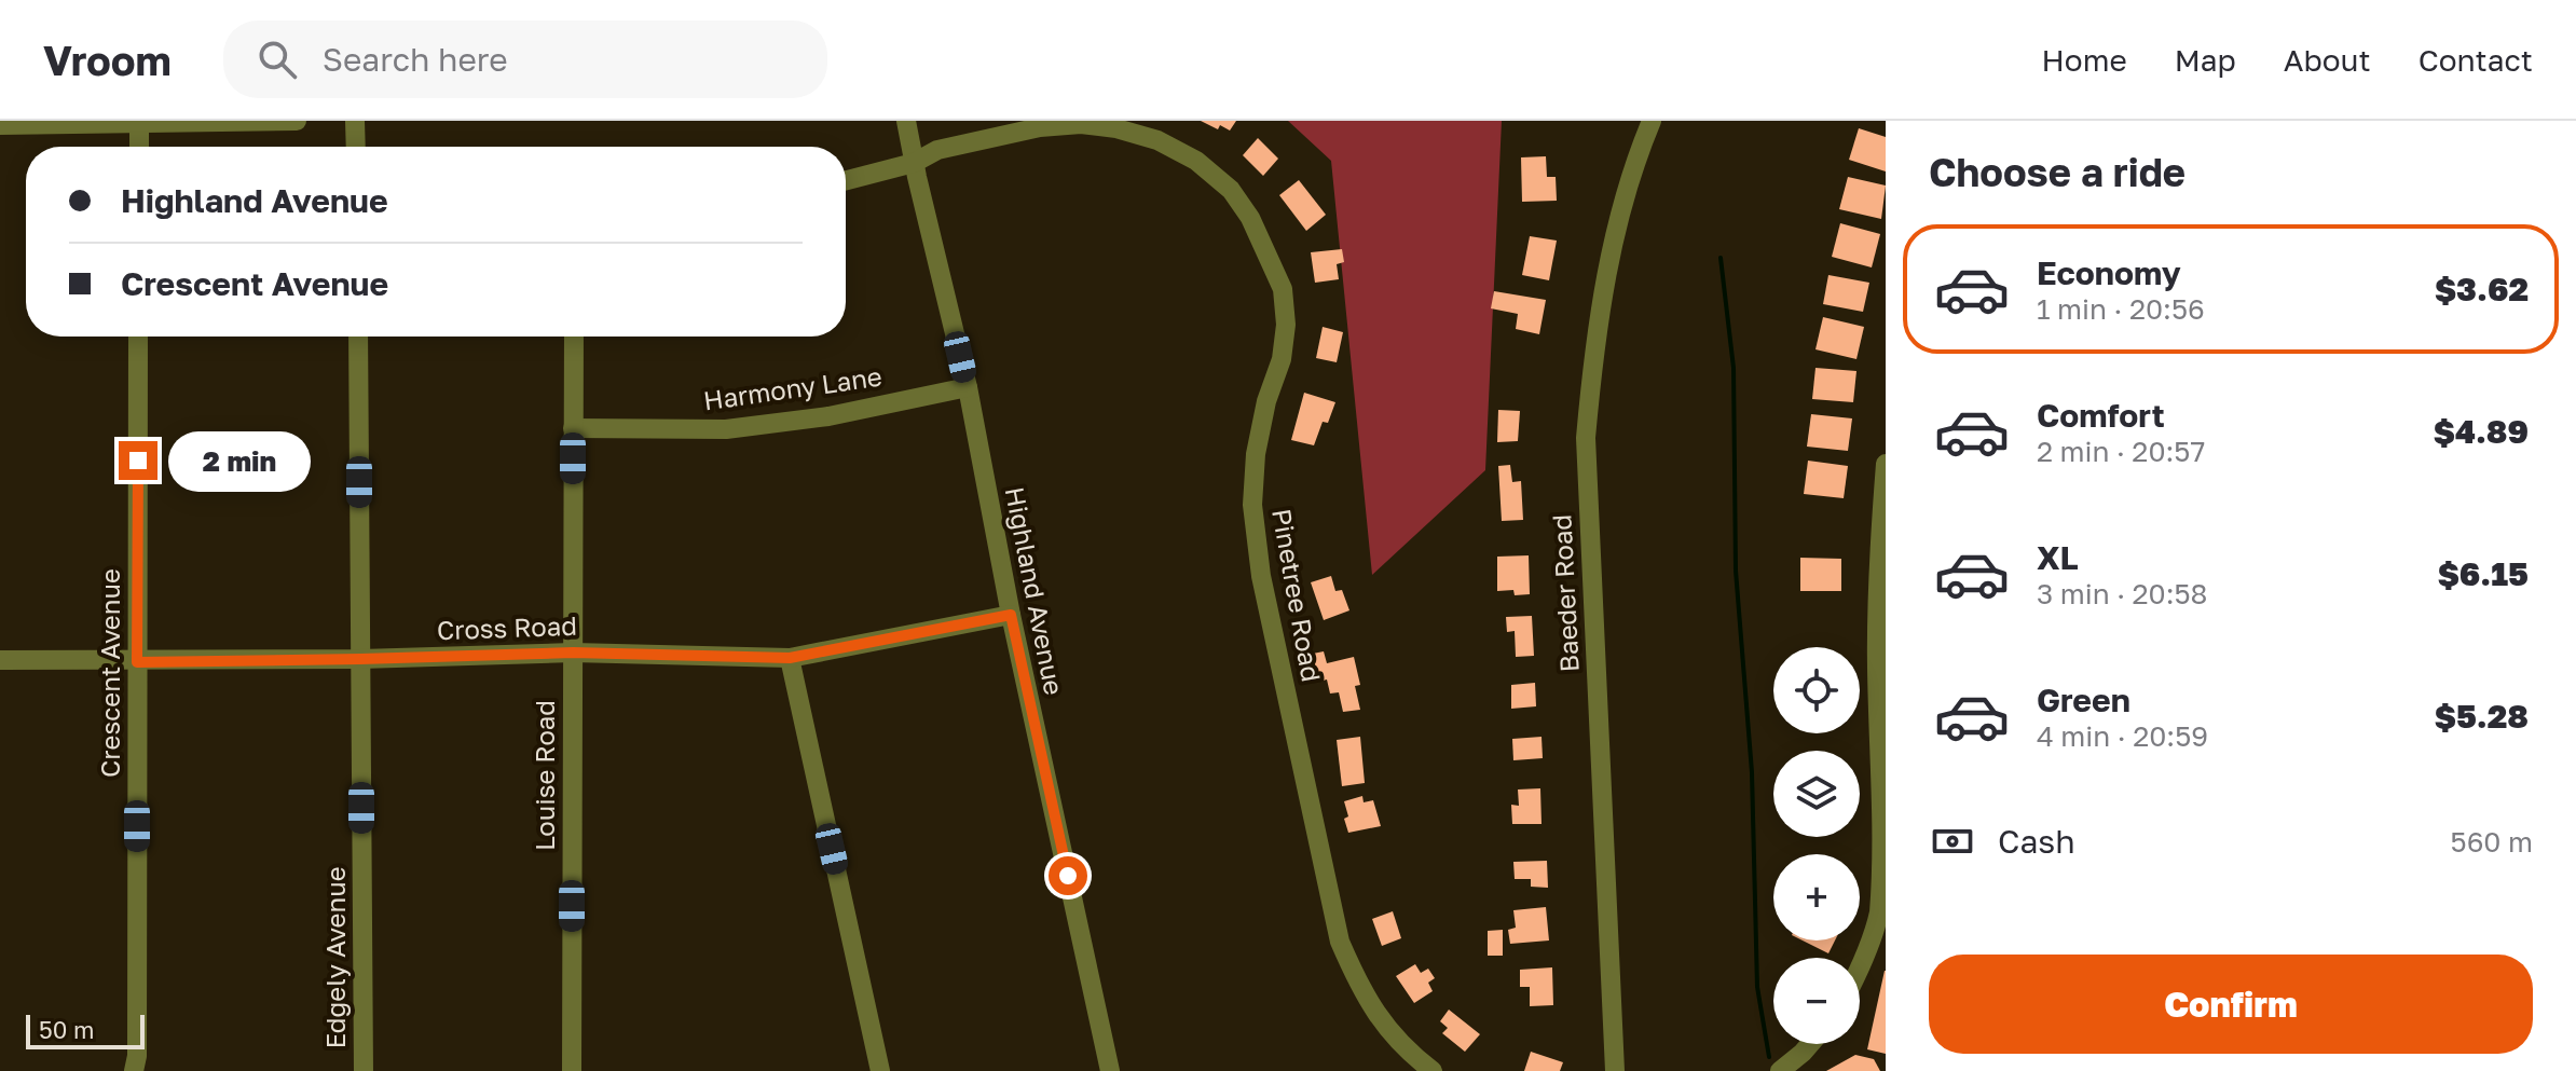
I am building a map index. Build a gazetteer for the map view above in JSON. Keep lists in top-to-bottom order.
{
  "streets": {
    "street": [
      "Harmony Lane",
      "Highland Avenue",
      "Baeder Road",
      "Pinetree Road",
      "Cross Road",
      "Crescent Avenue",
      "Louise Road",
      "Edgely Avenue"
    ]
  },
  "crossings": [
    ["Harmony Lane", "Highland Avenue"],
    ["Harmony Lane", "Louise Road"],
    ["Highland Avenue", "Pinetree Road"],
    ["Highland Avenue", "Cross Road"],
    ["Cross Road", "Crescent Avenue"],
    ["Cross Road", "Louise Road"],
    ["Cross Road", "Edgely Avenue"]
  ],
  "scale_bar": "50 m",
  "page": {
    "header": "Vroom",
    "search": "Search here",
    "nav": [
      "Home",
      "Map",
      "About",
      "Contact"
    ],
    "heading": "Choose a ride",
    "banner": ["Highland Avenue", "Crescent Avenue"],
    "list": [
      {
        "name": "Economy",
        "note": "1 min · 20:56",
        "value": "$3.62"
      },
      {
        "name": "Comfort",
        "note": "2 min · 20:57",
        "value": "$4.89"
      },
      {
        "name": "XL",
        "note": "3 min · 20:58",
        "value": "$6.15"
      },
      {
        "name": "Green",
        "note": "4 min · 20:59",
        "value": "$5.28"
      }
    ],
    "bubble": "2 min",
    "map_buttons": ["+", "−"],
    "pay": ["Cash", "560 m"],
    "buttons": "Confirm",
    "scale": "50 m"
  }
}
